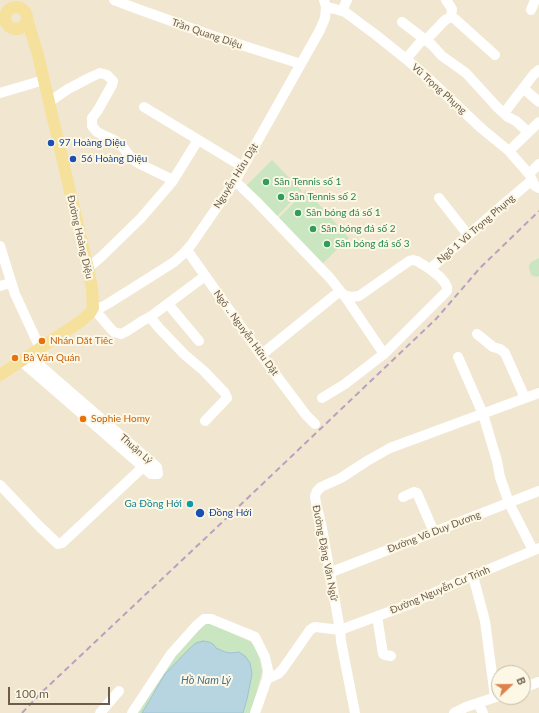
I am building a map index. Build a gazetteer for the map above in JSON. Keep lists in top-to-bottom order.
{
  "streets": {
    "main road": ["Đường Hoàng Diệu"],
    "street": [
      "Trần Quang Diệu",
      "Vũ Trọng Phụng",
      "Nguyễn Hữu Dật",
      "Ngõ 1 Vũ Trọng Phụng",
      "Ngõ .. Nguyễn Hữu Dật",
      "Thuận Lý",
      "Đường Võ Duy Dương",
      "Đường Đặng Văn Ngữ",
      "Đường Nguyễn Cư Trinh"
    ]
  },
  "crossings": [
    ["Trần Quang Diệu", "Nguyễn Hữu Dật"],
    ["Vũ Trọng Phụng", "Nguyễn Hữu Dật"],
    ["Vũ Trọng Phụng", "Ngõ 1 Vũ Trọng Phụng"],
    ["Nguyễn Hữu Dật", "Đường Hoàng Diệu"],
    ["Nguyễn Hữu Dật", "Ngõ .. Nguyễn Hữu Dật"],
    ["Đường Võ Duy Dương", "Đường Đặng Văn Ngữ"],
    ["Đường Đặng Văn Ngữ", "Đường Nguyễn Cư Trinh"]
  ],
  "water": ["Hồ Nam Lý"],
  "places": [
    "97 Hoàng Diệu",
    "56 Hoàng Diệu",
    "Sân Tennis số 1",
    "Sân Tennis số 2",
    "Sân bóng đá số 1",
    "Sân bóng đá số 2",
    "Sân bóng đá số 3",
    "Nhán Dăt Tiêc",
    "Bà Ván Quán",
    "Sophie Homy",
    "Ga Đồng Hới",
    "Đồng Hới"
  ],
  "scale_bar": "100 m",
  "north": "right"
}
